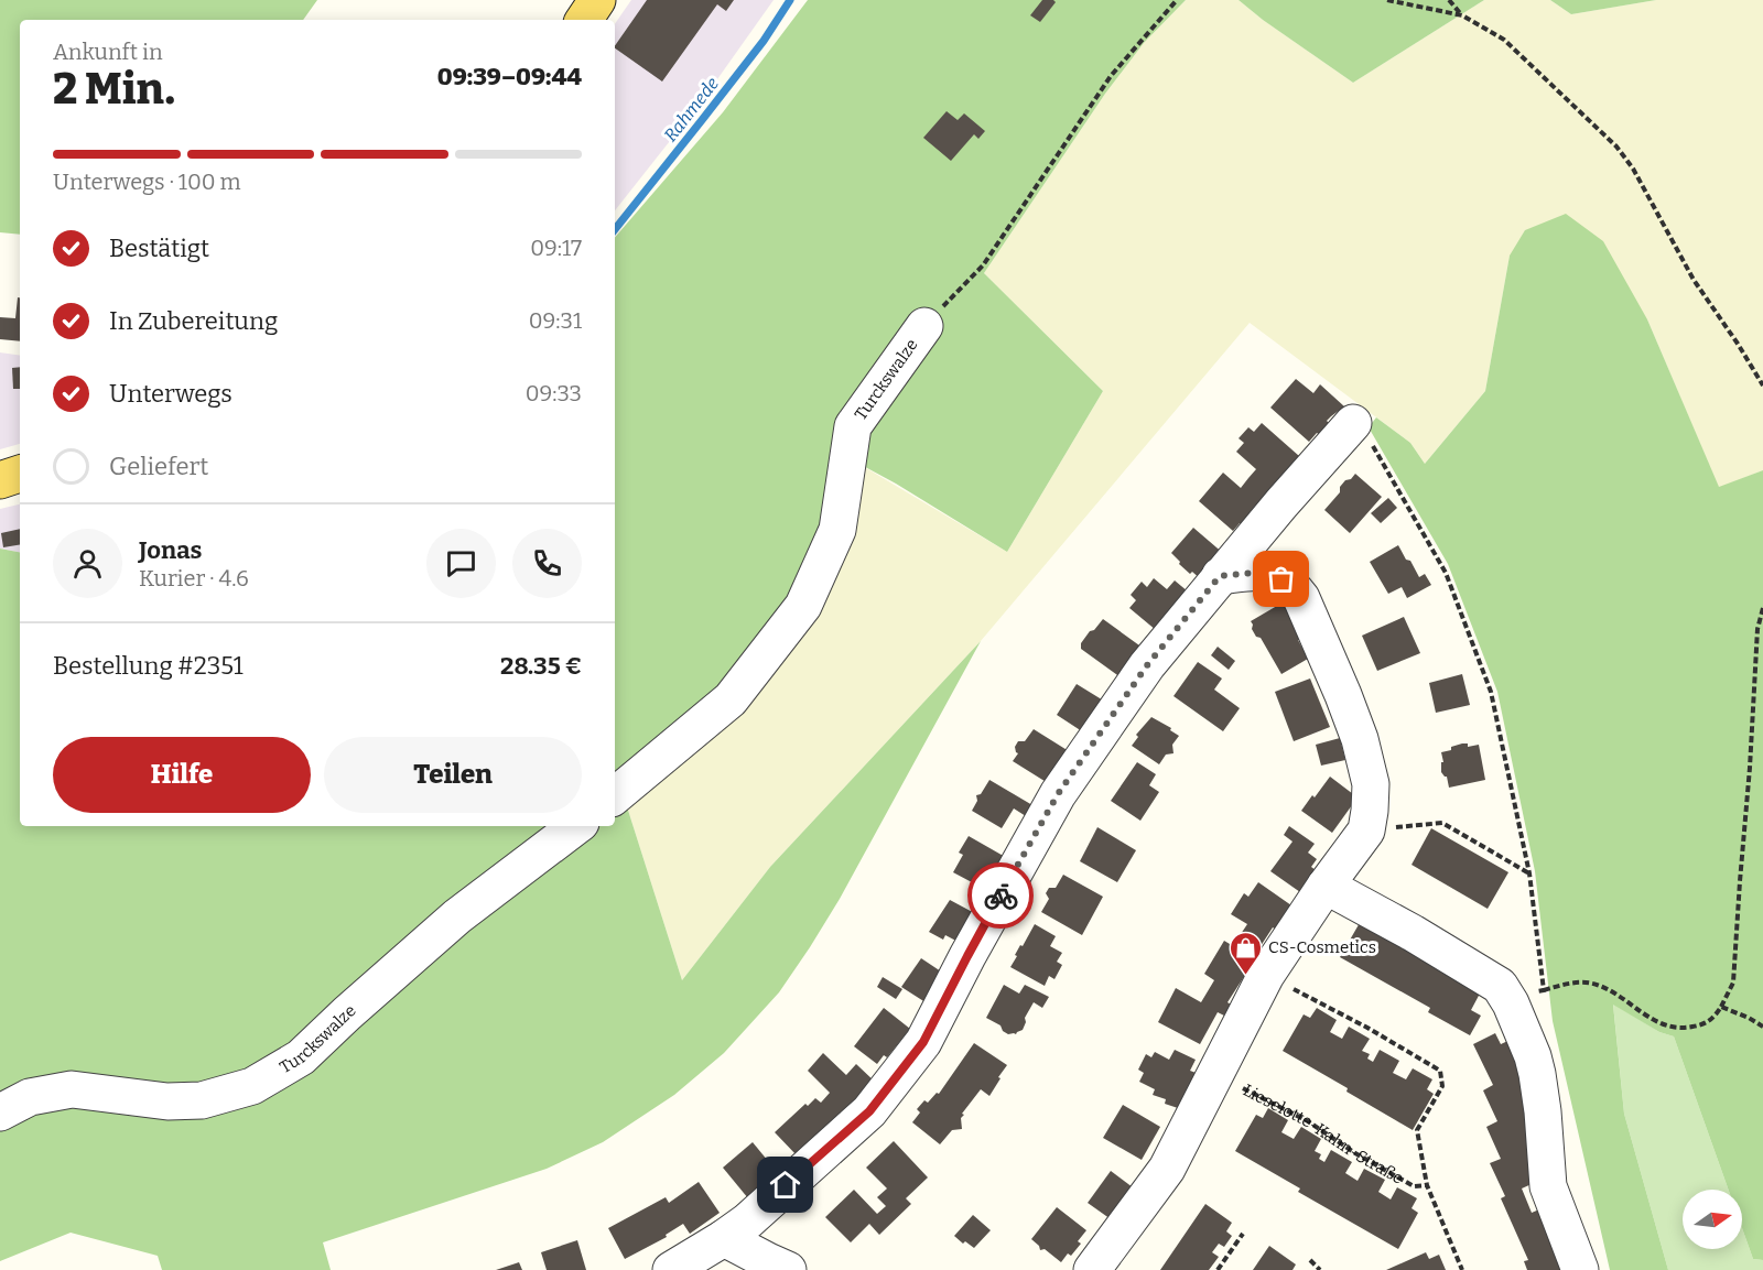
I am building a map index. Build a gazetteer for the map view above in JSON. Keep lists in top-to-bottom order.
{
  "streets": {
    "street": ["Turckswalze"],
    "path": ["Lieselotte-Kahn-Straße"]
  },
  "water": ["Rahmede"],
  "places": {
    "shop": ["CS-Cosmetics"]
  },
  "north": "right",
  "page": {
    "heading": ["2 Min.", "Ankunft in", "09:39–09:44"],
    "panel": [
      "Jonas",
      "Kurier · 4.6",
      "Bestellung #2351",
      "28.35 €"
    ],
    "bar": "Unterwegs · 100 m",
    "list": [
      ["Bestätigt", "09:17"],
      ["In Zubereitung", "09:31"],
      ["Unterwegs", "09:33"],
      "Geliefert"
    ],
    "buttons": ["Hilfe", "Teilen"]
  }
}
